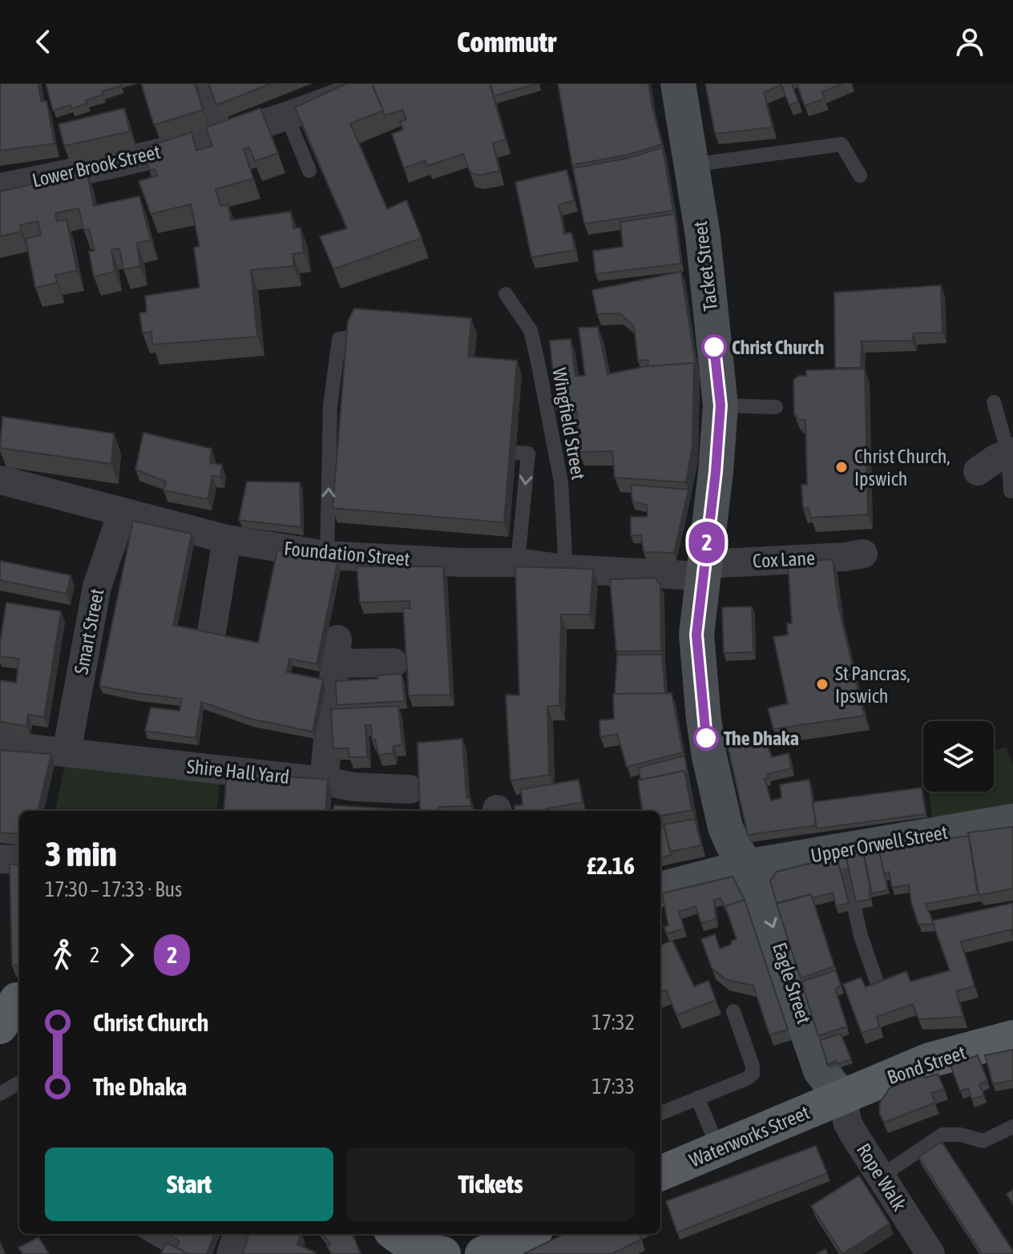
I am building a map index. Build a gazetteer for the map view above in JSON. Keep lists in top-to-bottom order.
{
  "streets": {
    "main road": ["Bond Street", "Waterworks Street"],
    "street": [
      "Lower Brook Street",
      "Tacket Street",
      "Foundation Street",
      "Cox Lane",
      "Smart Street",
      "Shire Hall Yard",
      "Upper Orwell Street",
      "Eagle Street",
      "Rope Walk"
    ],
    "lane": ["Wingfield Street"]
  },
  "crossings": [
    ["Tacket Street", "Foundation Street"],
    ["Tacket Street", "Cox Lane"],
    ["Tacket Street", "Eagle Street"],
    ["Wingfield Street", "Foundation Street"],
    ["Foundation Street", "Cox Lane"],
    ["Foundation Street", "Smart Street"],
    ["Foundation Street", "Eagle Street"],
    ["Cox Lane", "Eagle Street"],
    ["Smart Street", "Shire Hall Yard"],
    ["Upper Orwell Street", "Eagle Street"],
    ["Eagle Street", "Bond Street"],
    ["Eagle Street", "Waterworks Street"],
    ["Eagle Street", "Rope Walk"],
    ["Bond Street", "Waterworks Street"],
    ["Bond Street", "Rope Walk"],
    ["Waterworks Street", "Rope Walk"]
  ],
  "one_way": ["Eagle Street"],
  "places": [
    "Christ Church",
    "Christ Church, Ipswich",
    "St Pancras, Ipswich",
    "The Dhaka"
  ],
  "lines": ["bus line 2"],
  "page": {
    "header": "Commutr",
    "on_map": "2",
    "heading": ["3 min", "17:30 – 17:33 · Bus", "£2.16"],
    "legs": ["2", "2"],
    "list": [
      {
        "name": "Christ Church",
        "value": "17:32"
      },
      {
        "name": "The Dhaka",
        "value": "17:33"
      }
    ],
    "buttons": ["Start", "Tickets"]
  }
}
